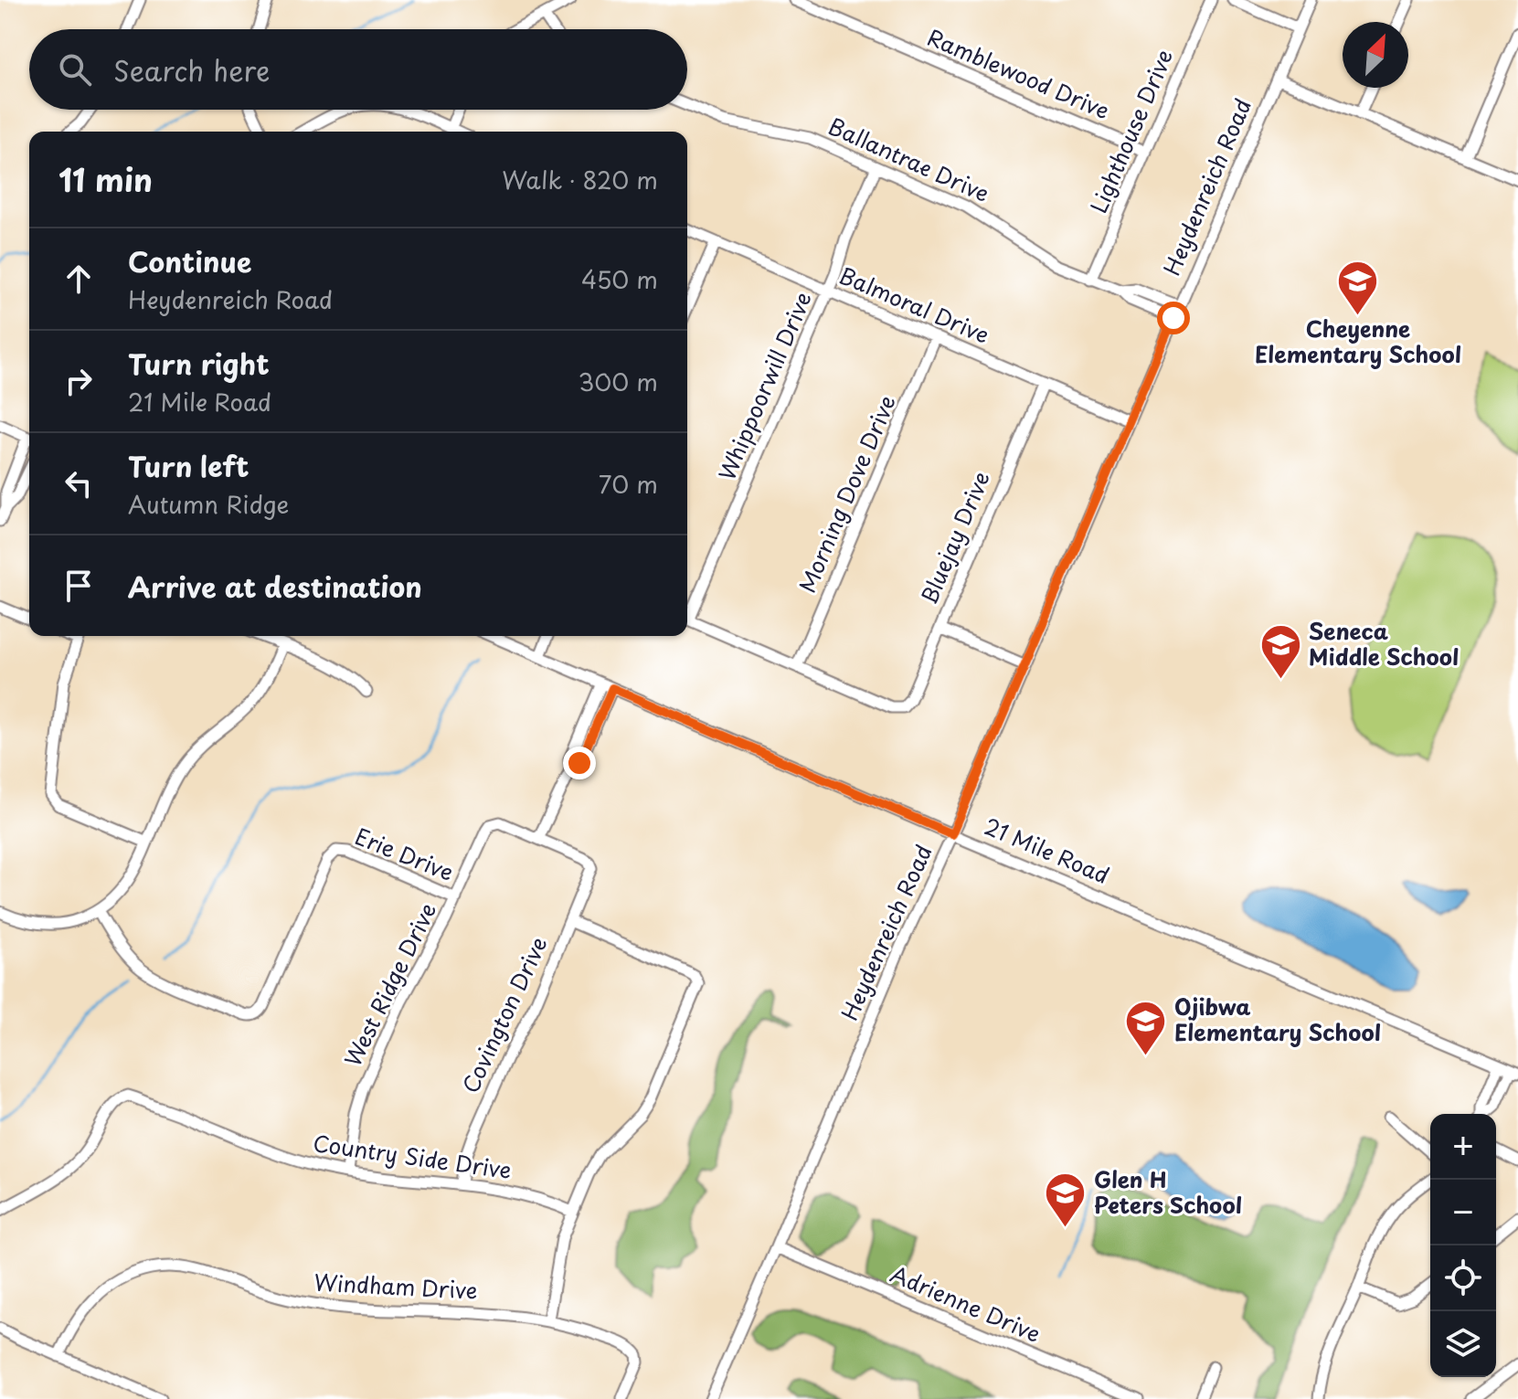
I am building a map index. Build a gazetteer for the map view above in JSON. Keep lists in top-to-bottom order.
{
  "streets": {
    "street": [
      "Ramblewood Drive",
      "Lighthouse Drive",
      "Ballantrae Drive",
      "Heydenreich Road",
      "Balmoral Drive",
      "Whippoorwill Drive",
      "Morning Dove Drive",
      "Bluejay Drive",
      "21 Mile Road",
      "Erie Drive",
      "West Ridge Drive",
      "Covington Drive",
      "Country Side Drive",
      "Windham Drive",
      "Adrienne Drive"
    ]
  },
  "crossings": [
    ["Ramblewood Drive", "Lighthouse Drive"],
    ["Lighthouse Drive", "Ballantrae Drive"],
    ["Ballantrae Drive", "Heydenreich Road"],
    ["Ballantrae Drive", "Whippoorwill Drive"],
    ["Heydenreich Road", "Balmoral Drive"],
    ["Heydenreich Road", "21 Mile Road"],
    ["Heydenreich Road", "Adrienne Drive"],
    ["Balmoral Drive", "Whippoorwill Drive"],
    ["Balmoral Drive", "Morning Dove Drive"],
    ["Balmoral Drive", "Bluejay Drive"],
    ["Morning Dove Drive", "Bluejay Drive"],
    ["Erie Drive", "West Ridge Drive"],
    ["West Ridge Drive", "Covington Drive"],
    ["West Ridge Drive", "Country Side Drive"],
    ["Covington Drive", "Country Side Drive"]
  ],
  "places": {
    "school or university": [
      "Cheyenne Elementary School",
      "Seneca Middle School",
      "Ojibwa Elementary School",
      "Glen H Peters School"
    ]
  },
  "north": "top right",
  "page": {
    "search": "Search here",
    "heading": ["11 min", "Walk · 820 m"],
    "list": [
      ["Continue", "Heydenreich Road", "450 m"],
      ["Turn right", "21 Mile Road", "300 m"],
      ["Turn left", "Autumn Ridge", "70 m"],
      "Arrive at destination"
    ],
    "map_buttons": ["+", "−"]
  }
}
